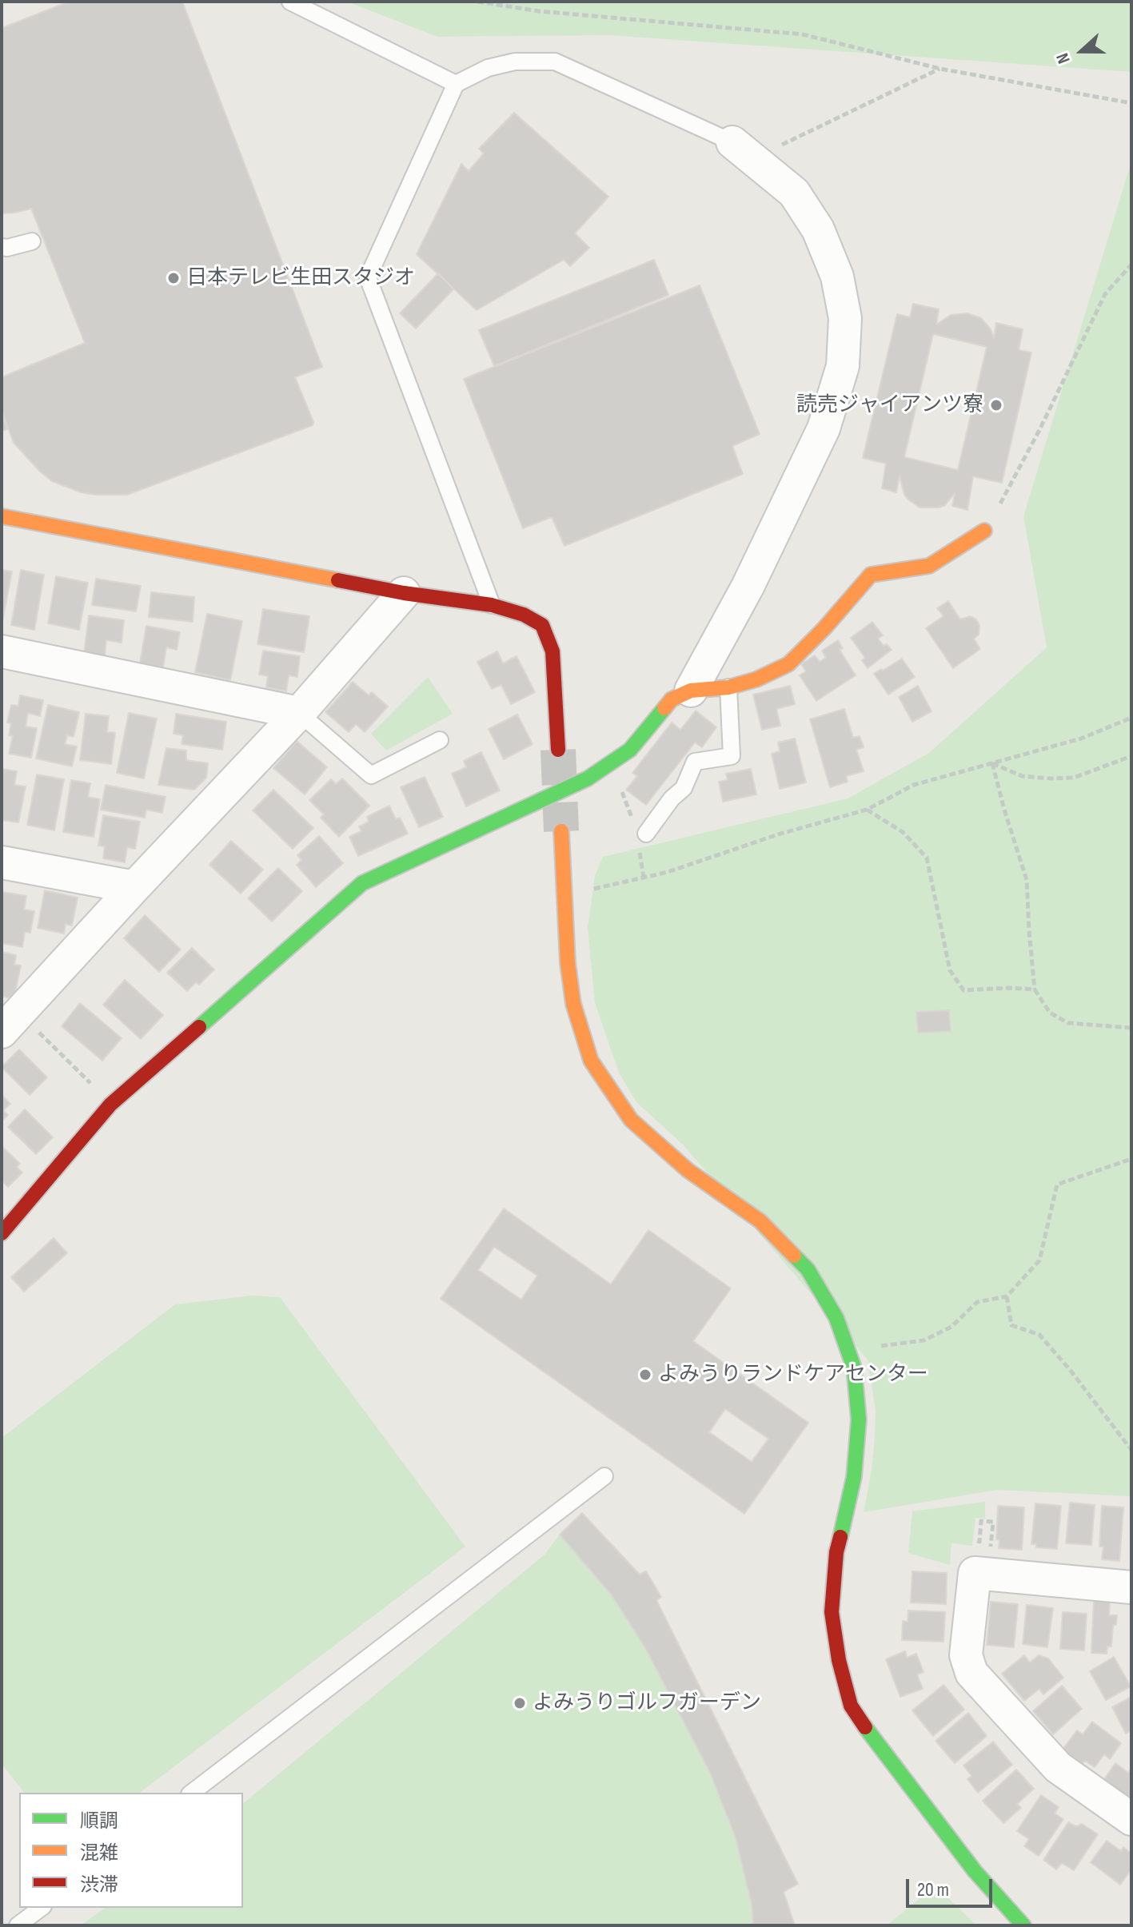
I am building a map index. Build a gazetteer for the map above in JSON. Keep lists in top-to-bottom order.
{
  "places": [
    "日本テレビ生田スタジオ",
    "読売ジャイアンツ寮",
    "よみうりランドケアセンター",
    "よみうりゴルフガーデン"
  ],
  "legend": ["順調", "混雑", "渋滞"],
  "scale_bar": "20 m",
  "north": "left"
}
